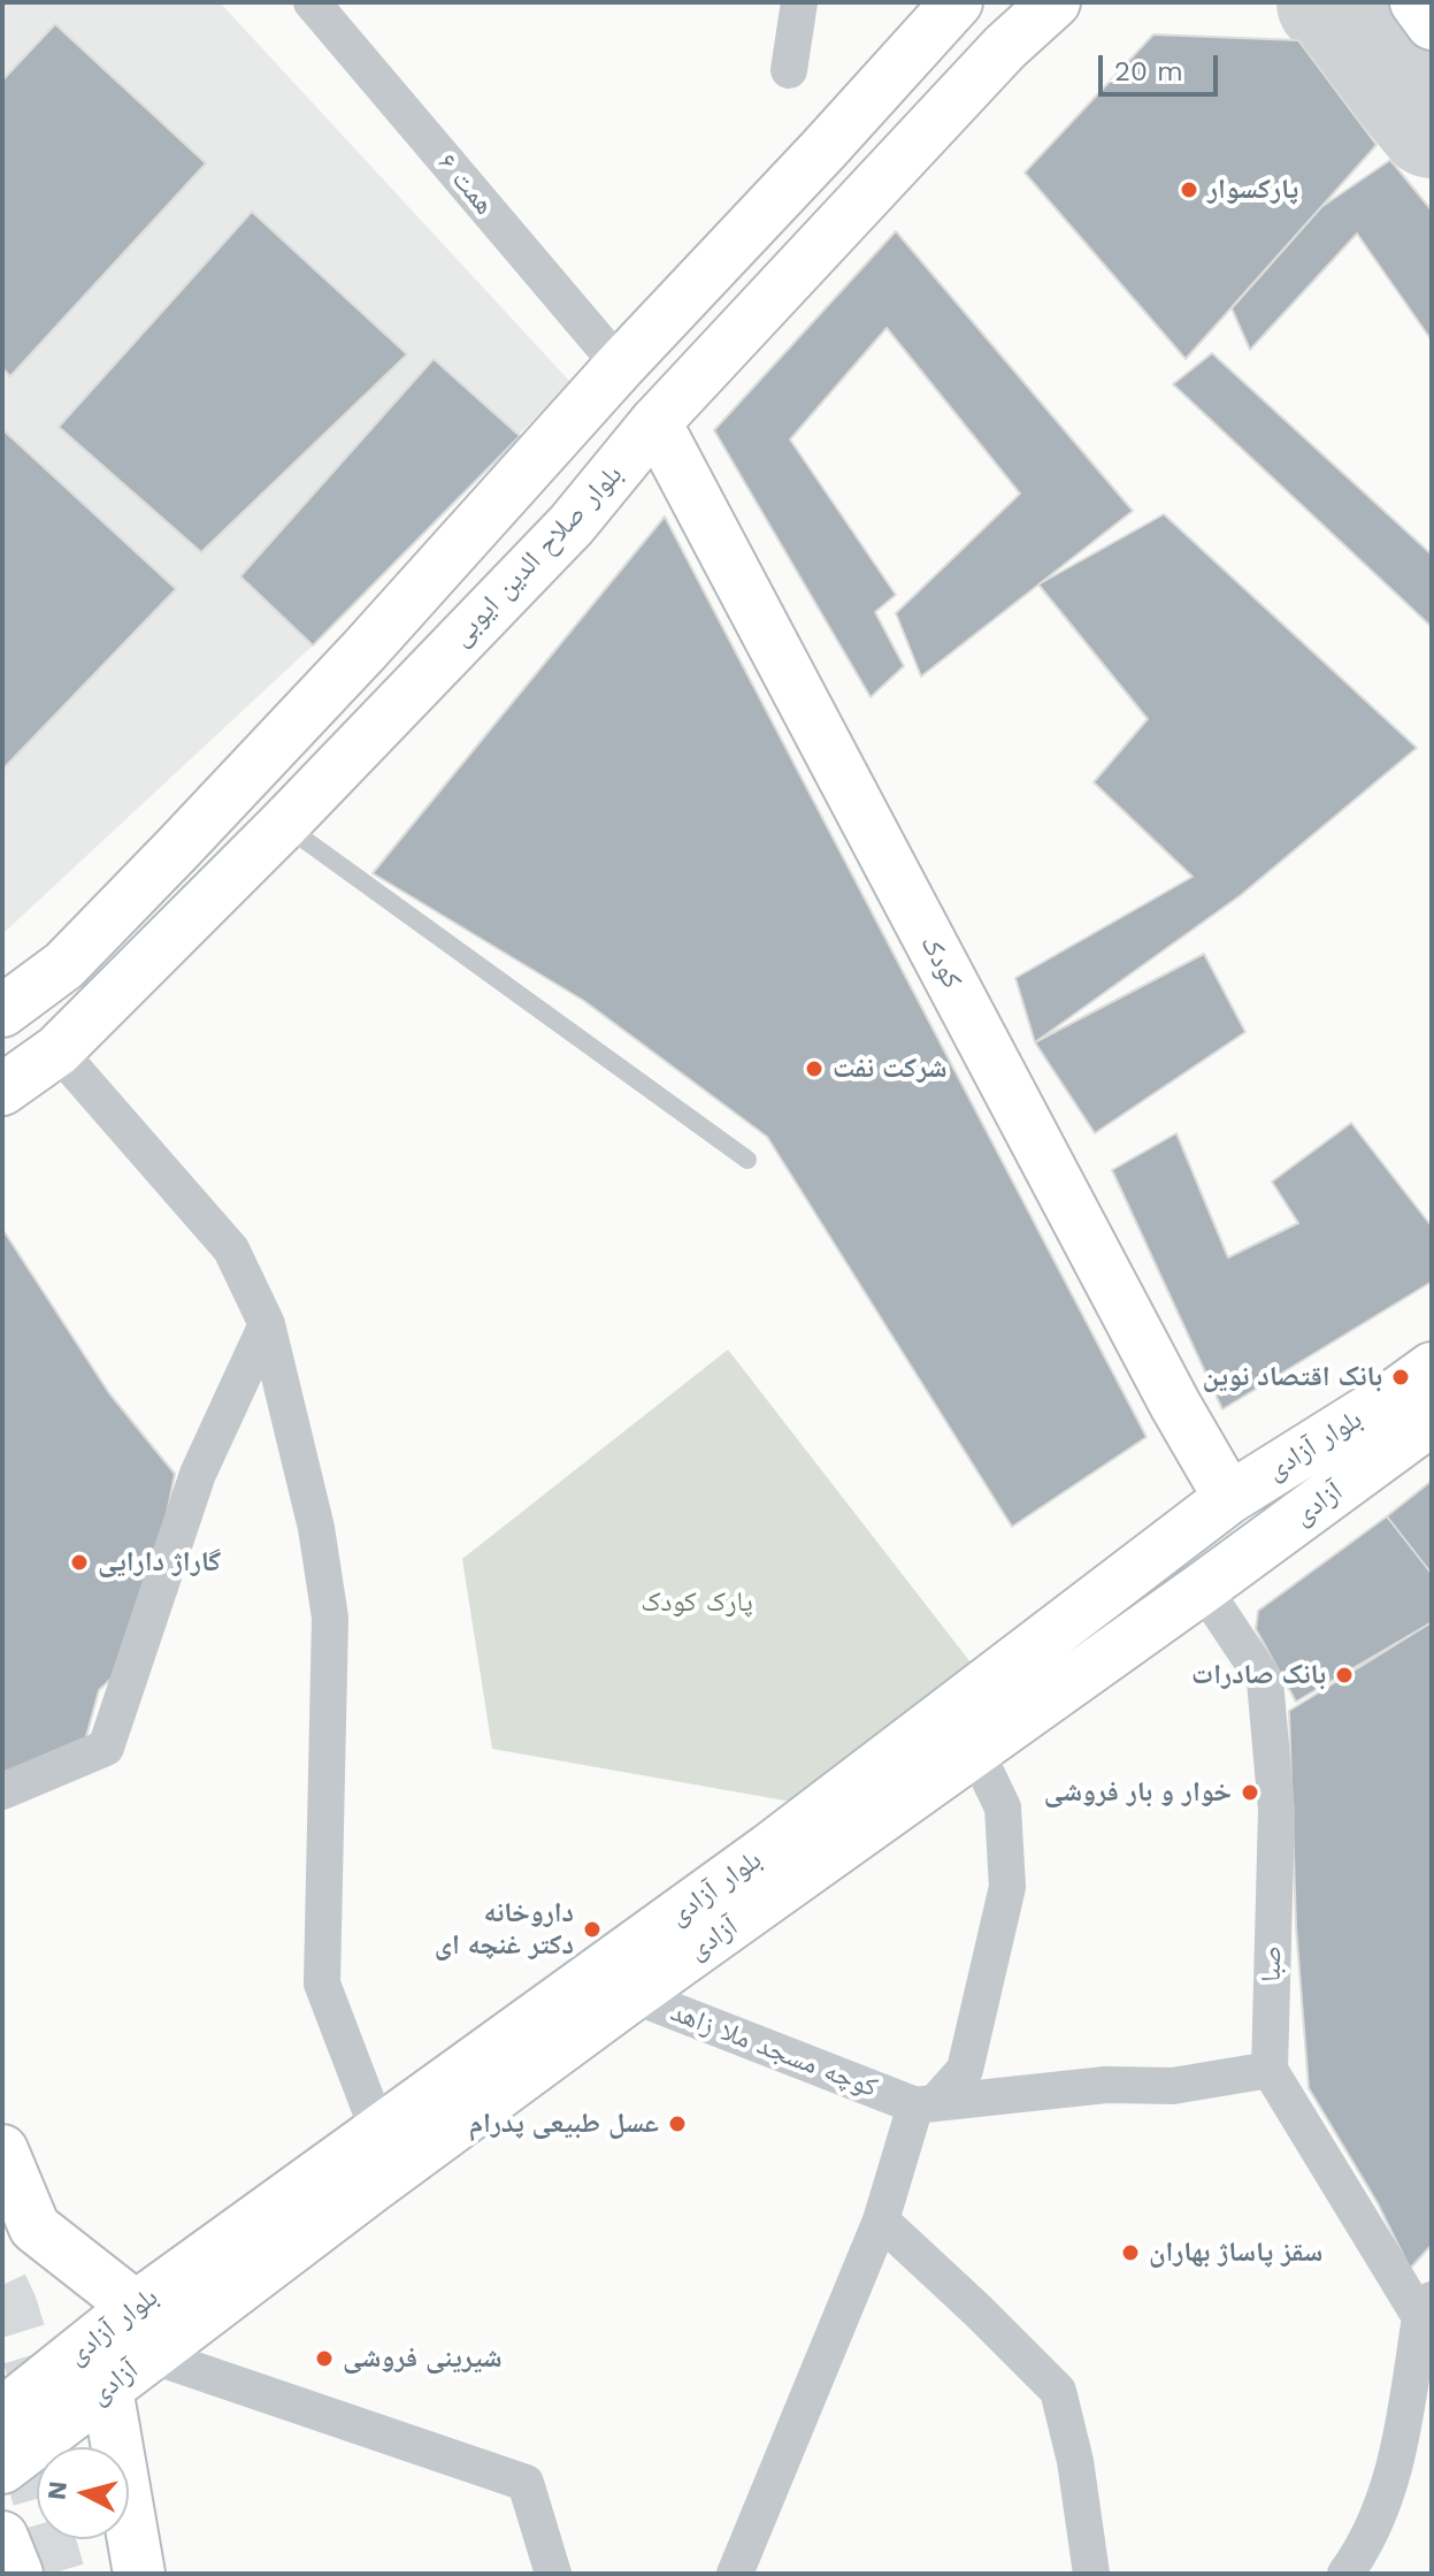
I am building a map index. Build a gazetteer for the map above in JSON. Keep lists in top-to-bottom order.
{
  "streets": {
    "main road": [
      "بلوار صلاح الدین ایوبی",
      "کودک",
      "بلوار آزادی",
      "آزادی"
    ],
    "street": ["همت ۶", "صبا", "کوچه مسجد ملا زاهد"]
  },
  "crossings": [
    ["بلوار صلاح الدین ایوبی", "کودک"],
    ["کودک", "بلوار آزادی"],
    ["آزادی", "صبا"],
    ["آزادی", "کوچه مسجد ملا زاهد"]
  ],
  "parks": ["پارک کودک"],
  "places": [
    "پارکسوار",
    "شرکت نفت",
    "بانک اقتصاد نوین",
    "گاراژ دارایی",
    "بانک صادرات",
    "خوار و بار فروشی",
    "داروخانه دکتر غنچه ای",
    "عسل طبیعی پدرام",
    "سقز پاساژ بهاران",
    "شیرینی فروشی"
  ],
  "scale_bar": "20 m",
  "north": "left"
}
